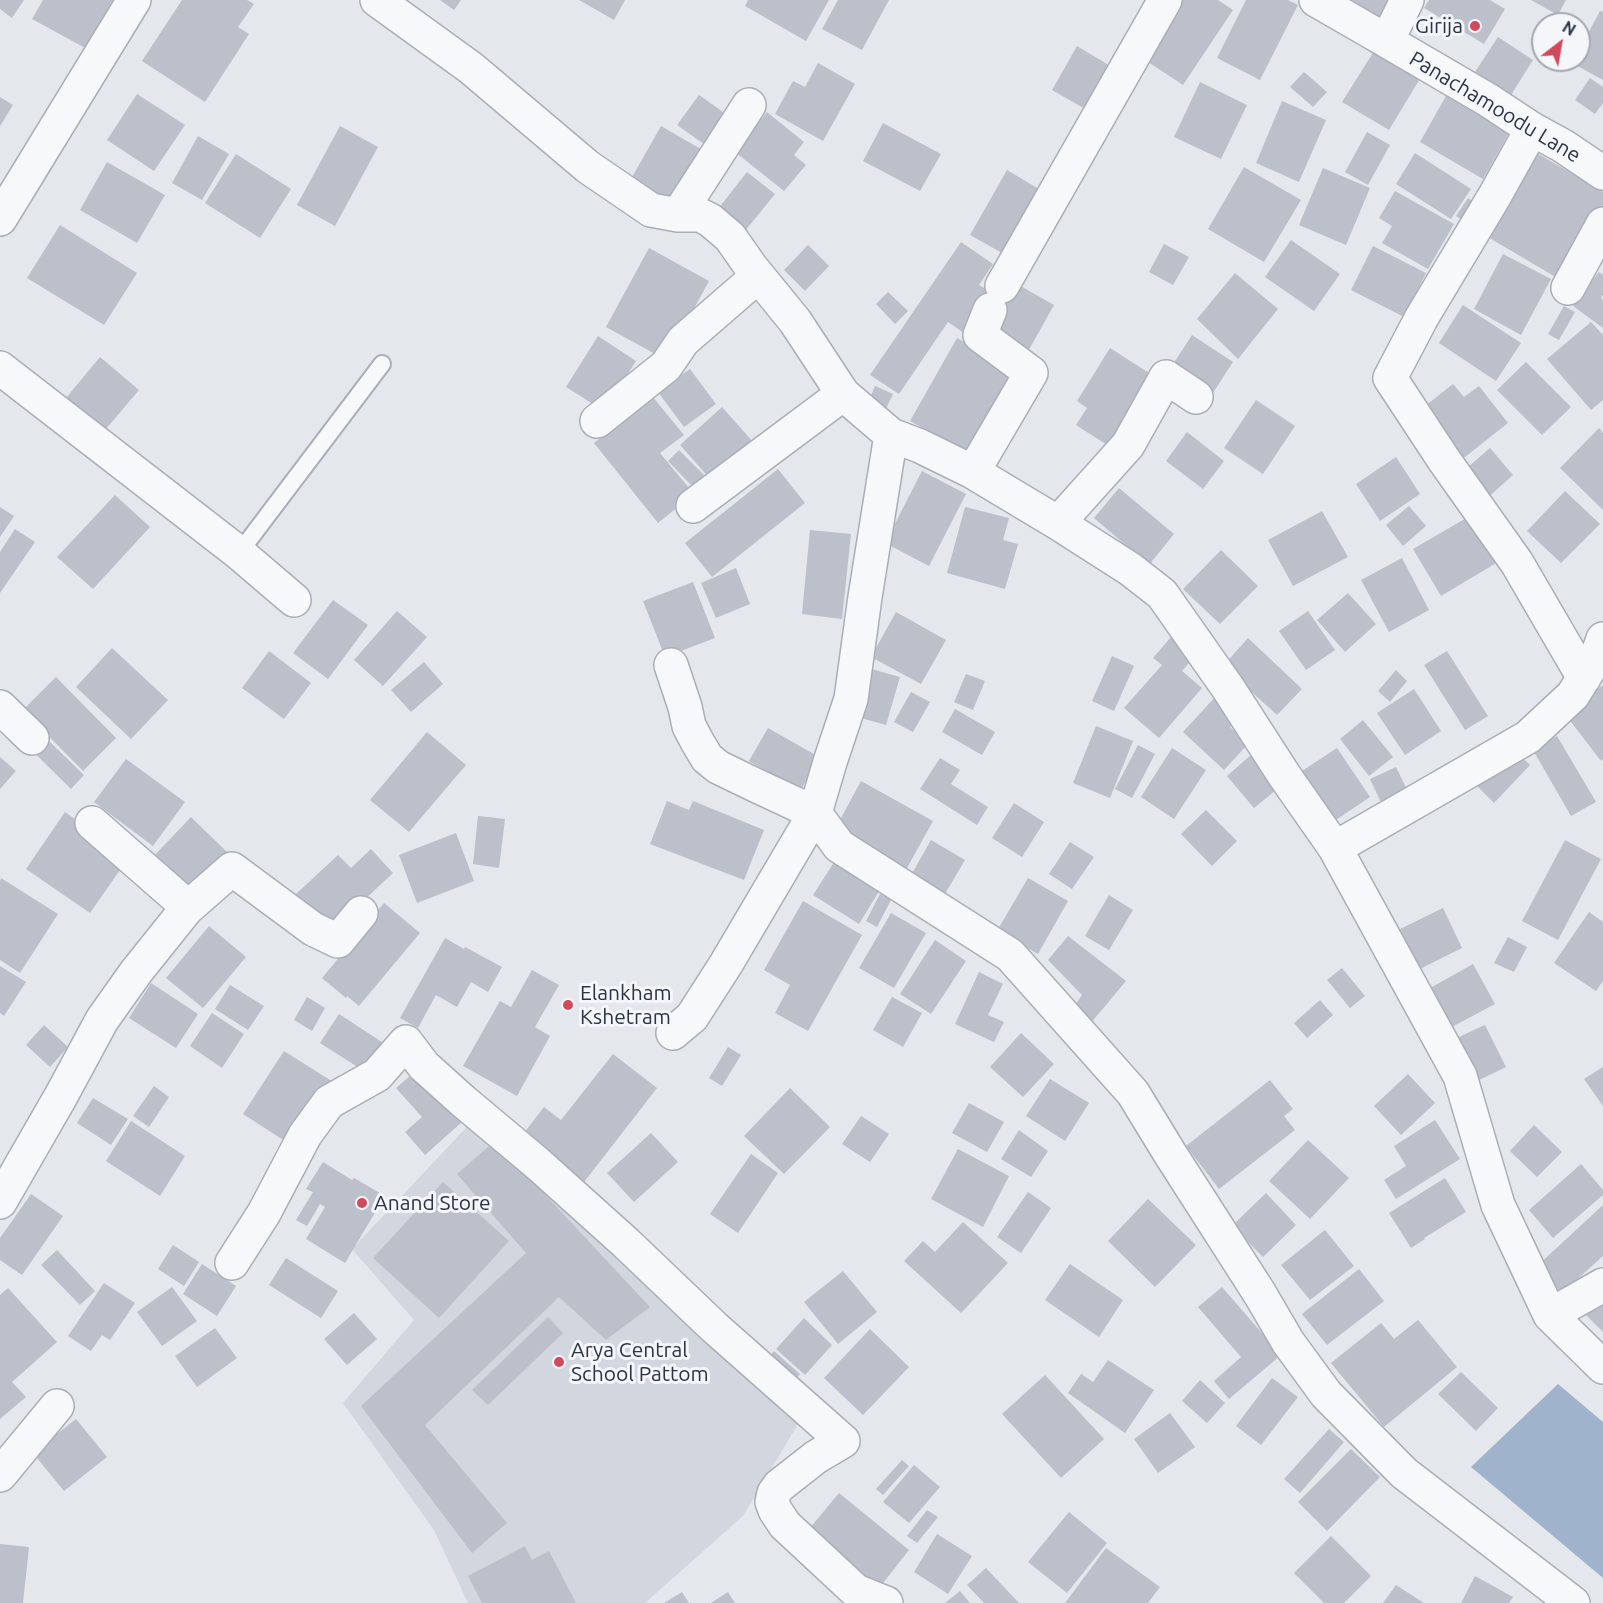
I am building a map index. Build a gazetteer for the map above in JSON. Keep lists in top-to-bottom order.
{
  "streets": {
    "street": ["Panachamoodu Lane"]
  },
  "places": [
    "Girija",
    "Elankham Kshetram",
    "Anand Store",
    "Arya Central School Pattom"
  ],
  "north": "top right"
}
